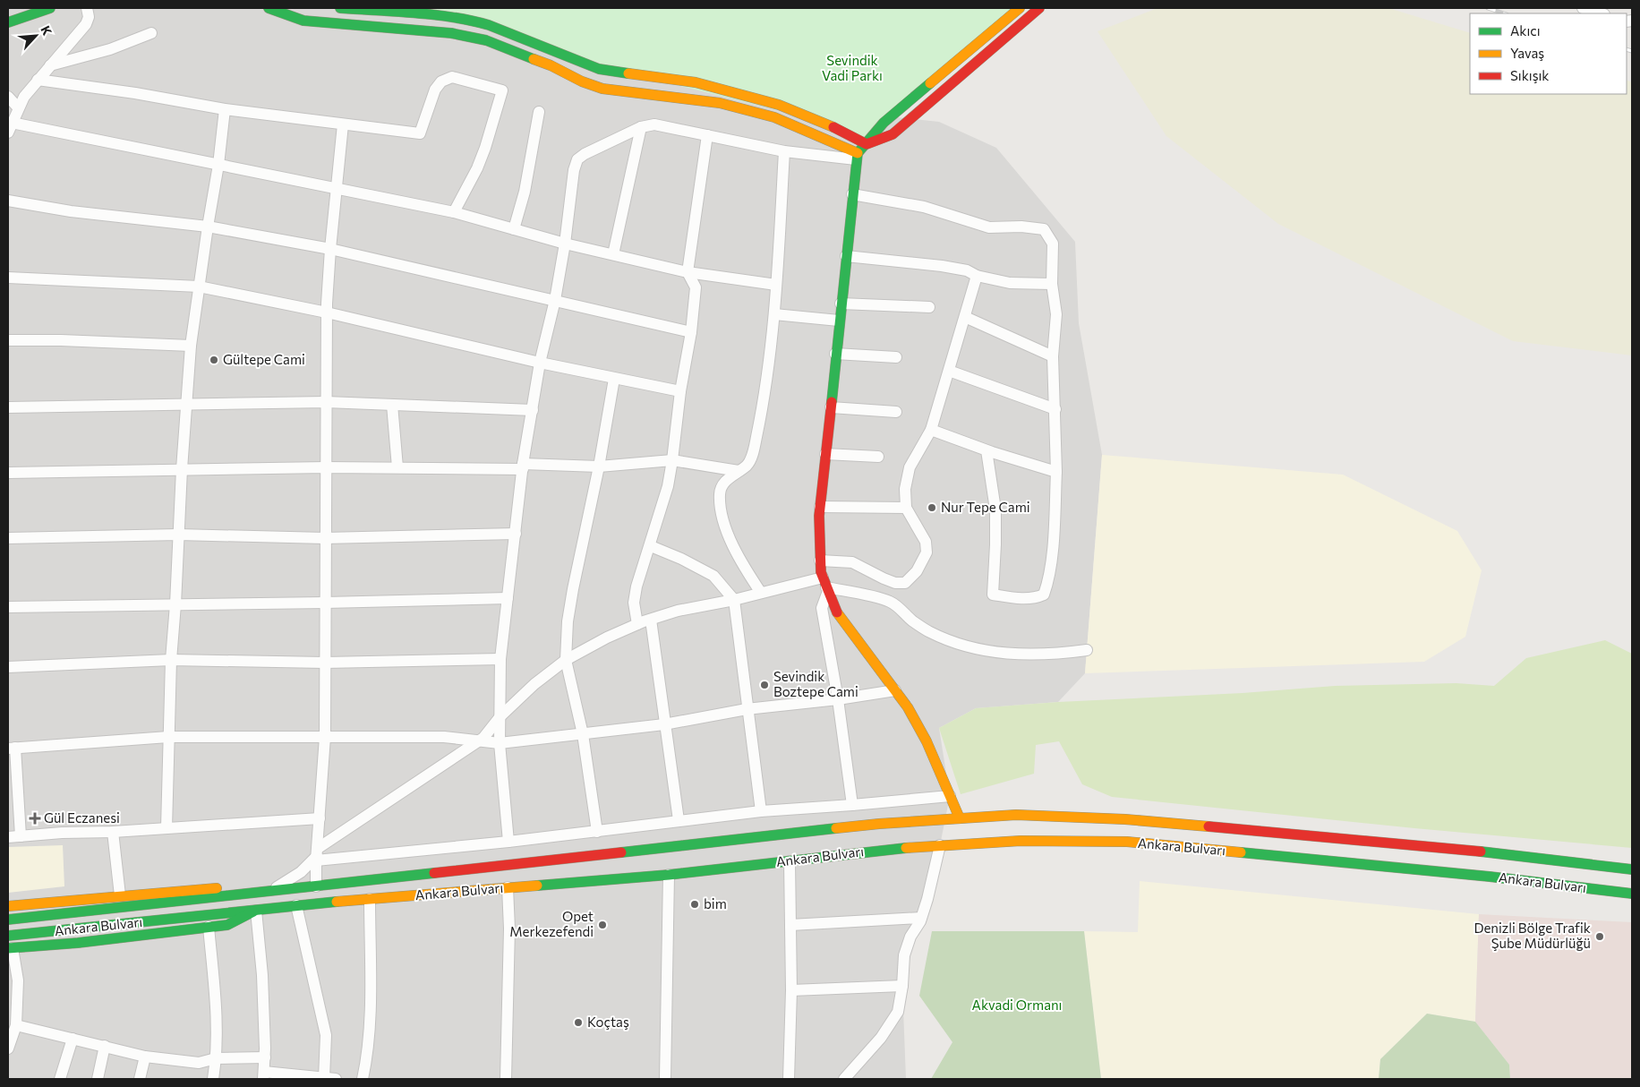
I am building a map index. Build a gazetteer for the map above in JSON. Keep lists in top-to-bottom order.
{
  "streets": {
    "main road": ["Ankara Bulvarı"]
  },
  "parks": ["Sevindik Vadi Parkı", "Akvadi Ormanı"],
  "places": {
    "other": [
      "Gültepe Cami",
      "Nur Tepe Cami",
      "Sevindik Boztepe Cami",
      "bim",
      "Opet Merkezefendi",
      "Denizli Bölge Trafik Şube Müdürlüğü",
      "Koçtaş"
    ],
    "health": ["Gül Eczanesi"]
  },
  "legend": ["Akıcı", "Yavaş", "Sıkışık"],
  "north": "top right"
}
